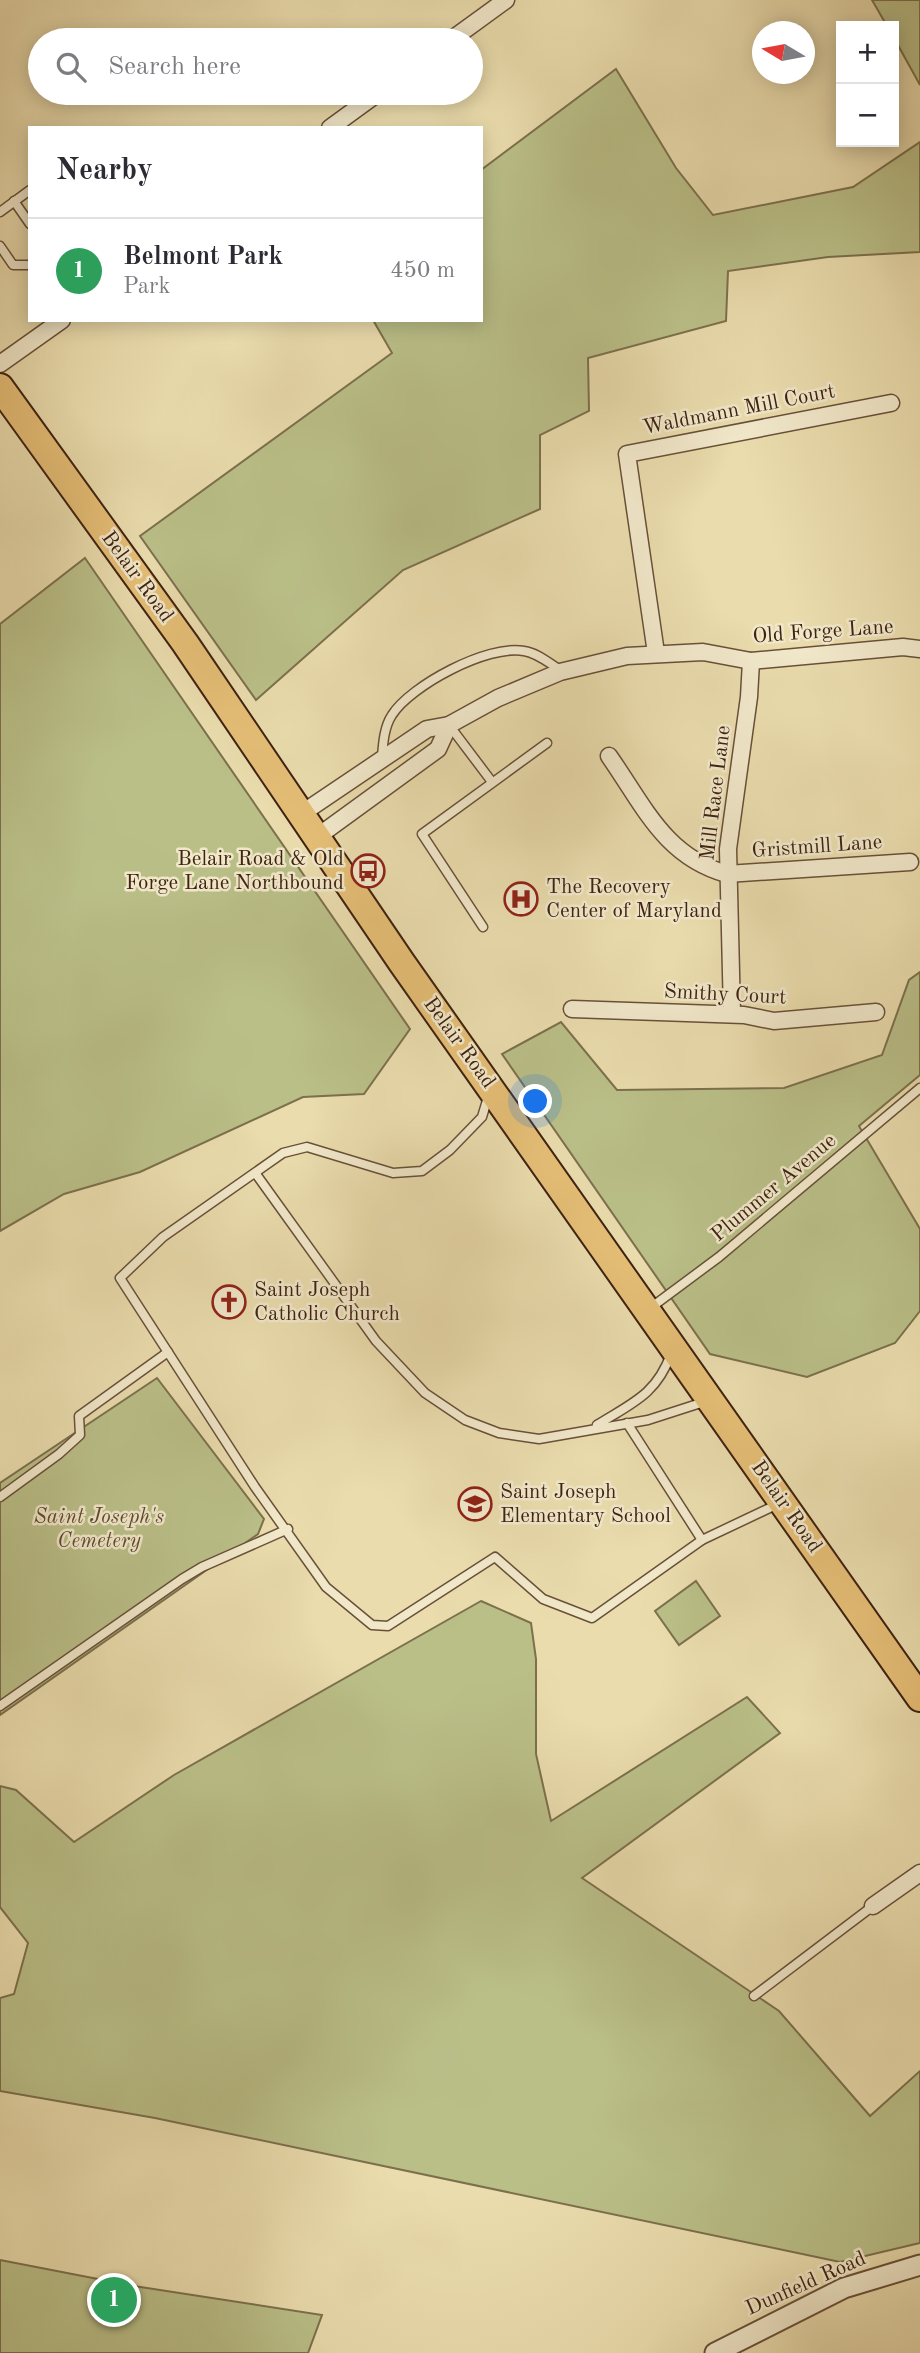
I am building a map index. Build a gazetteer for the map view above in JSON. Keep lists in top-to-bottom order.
{
  "streets": {
    "highway": ["Belair Road"],
    "street": [
      "Waldmann Mill Court",
      "Old Forge Lane",
      "Mill Race Lane",
      "Gristmill Lane",
      "Smithy Court",
      "Dunfield Road"
    ],
    "lane": ["Plummer Avenue"]
  },
  "crossings": [
    ["Waldmann Mill Court", "Old Forge Lane"],
    ["Belair Road", "Old Forge Lane"],
    ["Belair Road", "Plummer Avenue"],
    ["Old Forge Lane", "Mill Race Lane"],
    ["Mill Race Lane", "Gristmill Lane"],
    ["Mill Race Lane", "Smithy Court"]
  ],
  "parks": ["Saint Joseph's Cemetery"],
  "places": {
    "bus stop": ["Belair Road & Old Forge Lane Northbound"],
    "hospital": ["The Recovery Center of Maryland"],
    "church": ["Saint Joseph Catholic Church"],
    "school or university": ["Saint Joseph Elementary School"]
  },
  "north": "left",
  "page": {
    "map_buttons": ["+", "−"],
    "search": "Search here",
    "heading": "Nearby",
    "list": [
      {
        "mark": "1",
        "name": "Belmont Park",
        "note": "Park",
        "value": "450 m"
      }
    ],
    "pins": "1"
  }
}
